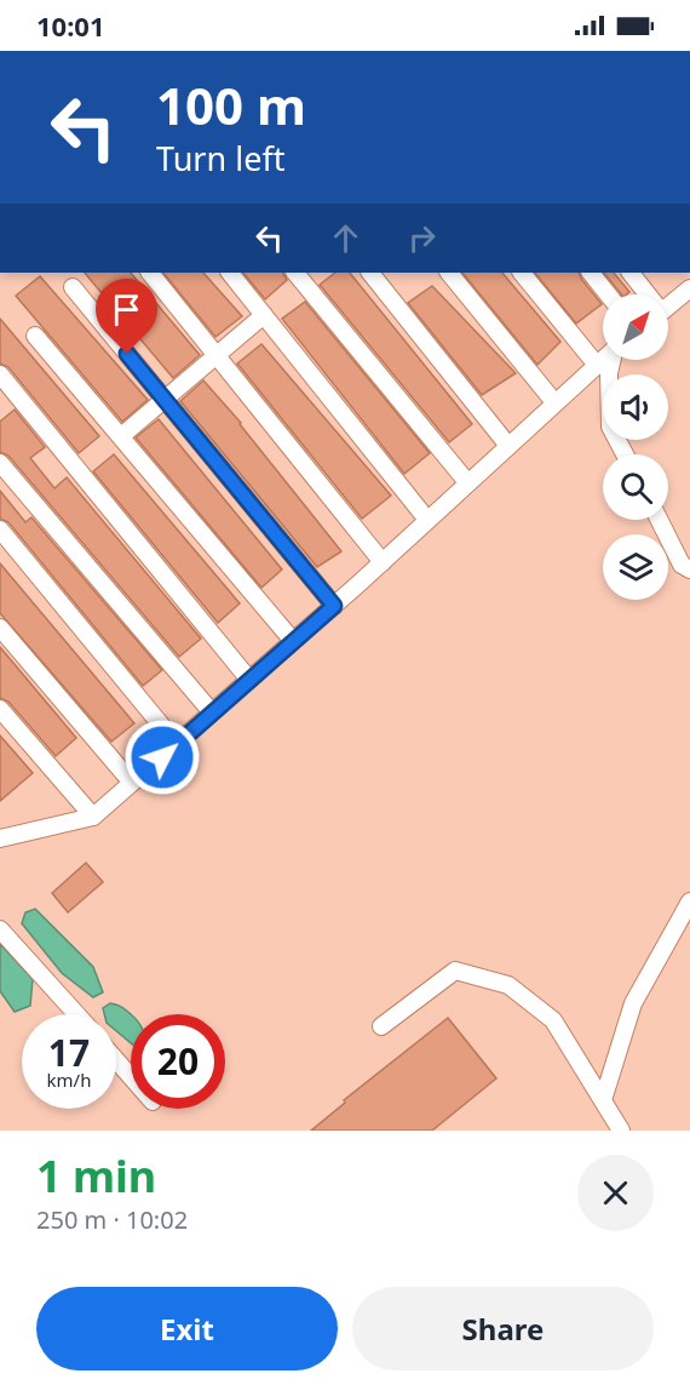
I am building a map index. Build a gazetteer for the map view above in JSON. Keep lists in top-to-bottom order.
{
  "north": "top right",
  "page": {
    "status": "10:01",
    "turn": ["100 m", "Turn left"],
    "speed": "17 km/h",
    "limit": "20",
    "heading": ["1 min", "250 m · 10:02"],
    "buttons": ["Exit", "Share"]
  }
}
